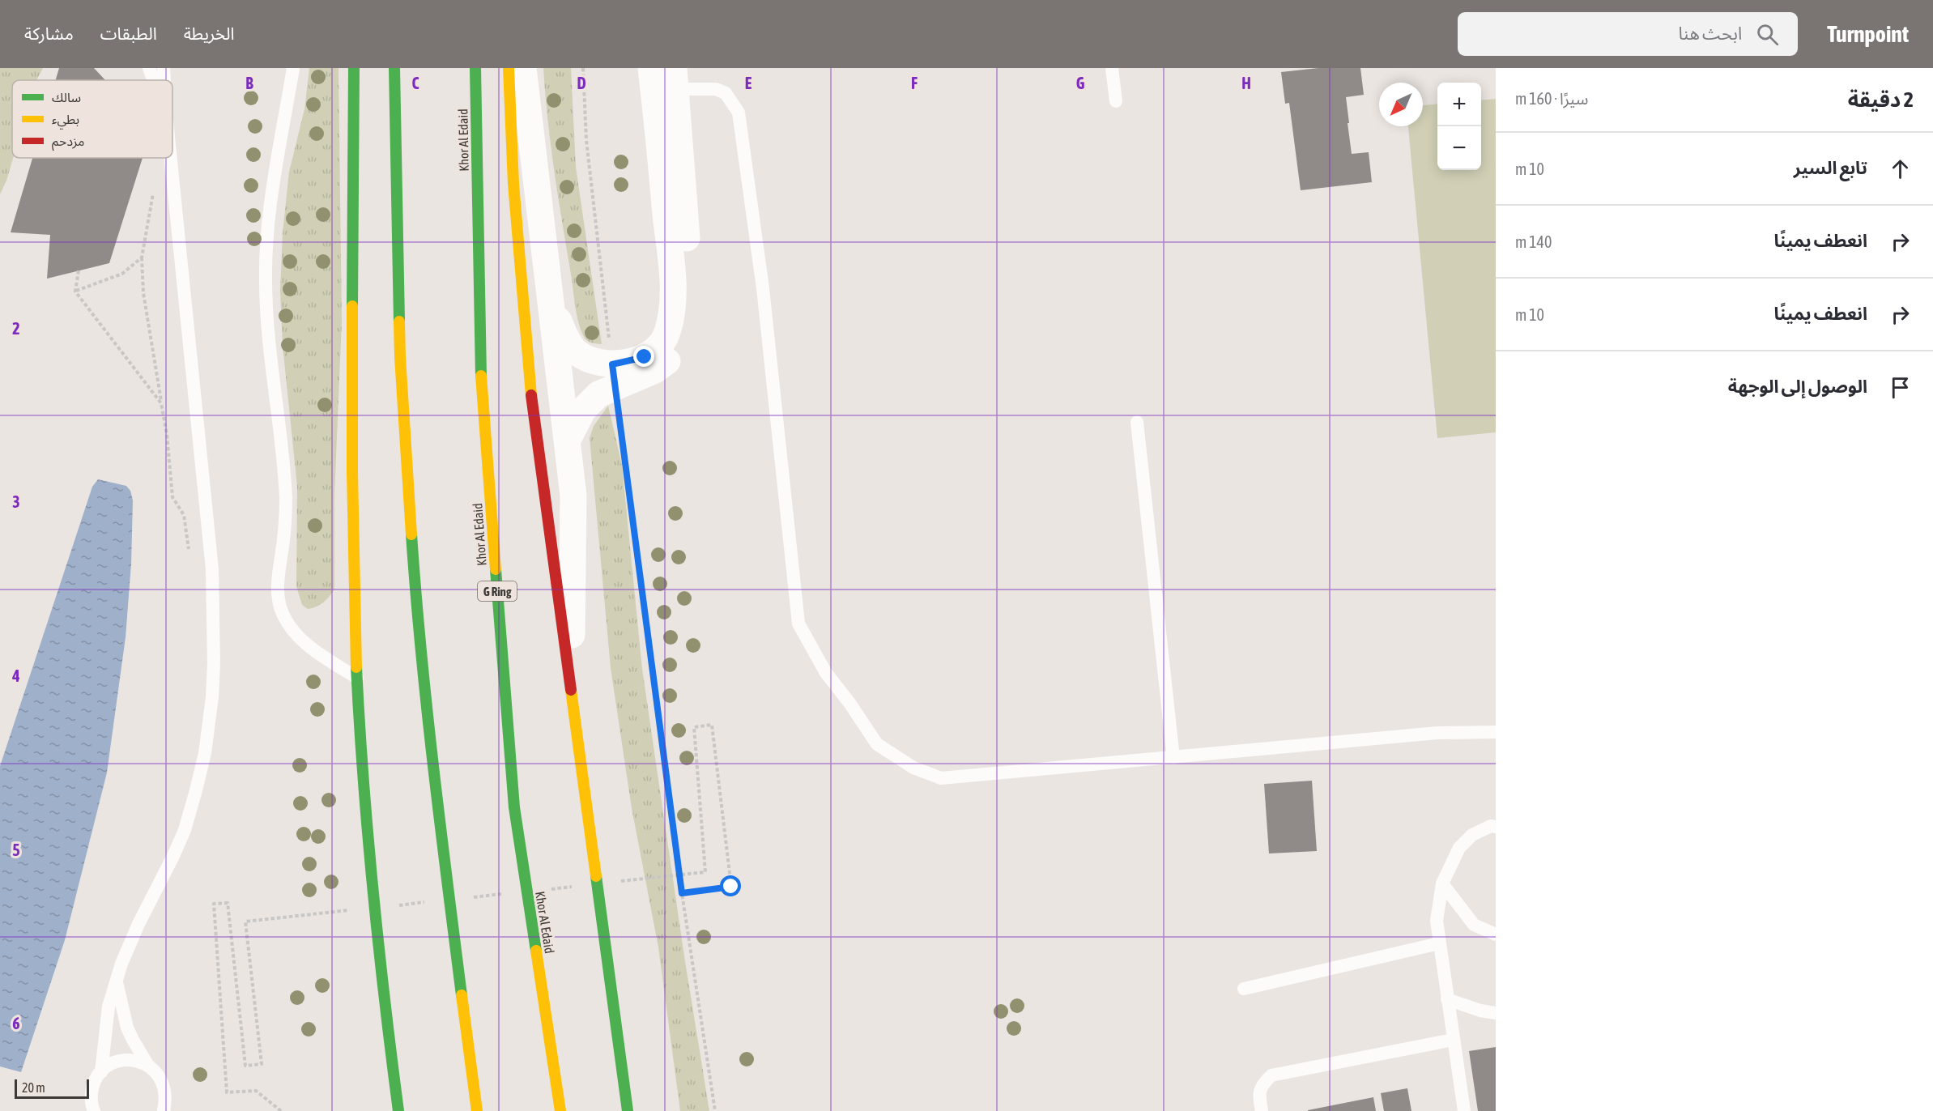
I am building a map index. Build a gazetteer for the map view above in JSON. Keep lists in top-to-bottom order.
{
  "streets": {
    "highway": ["Khor Al Edaid", "G Ring"]
  },
  "legend": ["سالك", "بطيء", "مزدحم"],
  "scale_bar": "20 m",
  "north": "bottom left",
  "page": {
    "header": "Turnpoint",
    "search": "ابحث هنا",
    "nav": ["الخريطة", "الطبقات", "مشاركة"],
    "heading": ["2 دقيقة", "سيرًا · 160 m"],
    "map_buttons": ["+", "−"],
    "list": [
      ["تابع السير", "10 m"],
      ["انعطف يمينًا", "140 m"],
      ["انعطف يمينًا", "10 m"],
      "الوصول إلى الوجهة"
    ],
    "scale": "20 m"
  },
  "grid": {
    "columns": [
      "B",
      "C",
      "D",
      "E",
      "F",
      "G",
      "H"
    ],
    "rows": [
      "2",
      "3",
      "4",
      "5",
      "6"
    ]
  }
}
